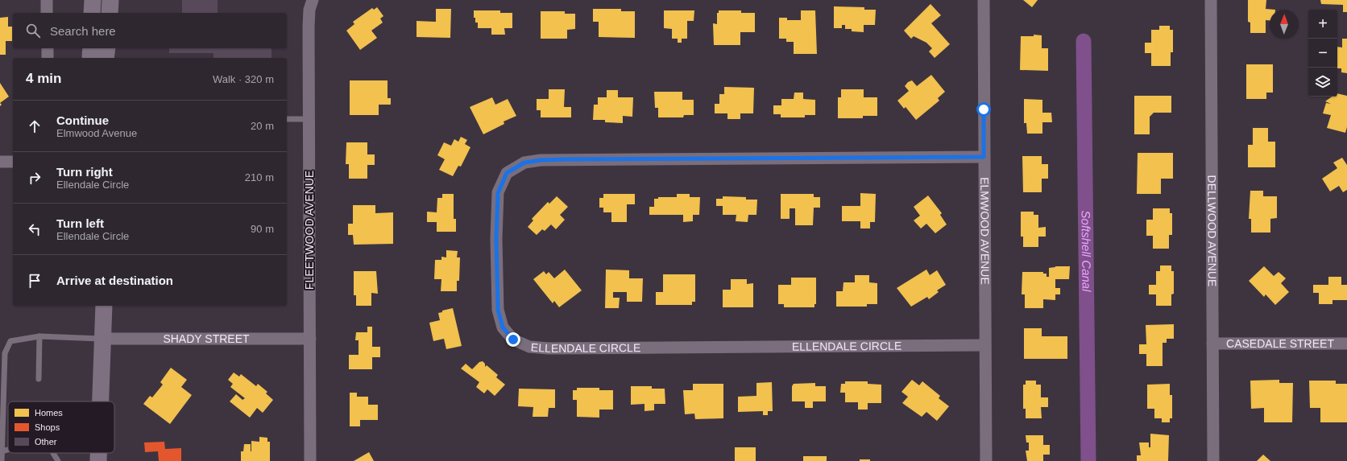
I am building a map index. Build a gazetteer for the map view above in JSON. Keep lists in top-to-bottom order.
{
  "streets": {
    "street": [
      "FLEETWOOD AVENUE",
      "ELMWOOD AVENUE",
      "DELLWOOD AVENUE",
      "SHADY STREET",
      "CASEDALE STREET",
      "ELLENDALE CIRCLE"
    ]
  },
  "crossings": [
    ["FLEETWOOD AVENUE", "SHADY STREET"],
    ["ELMWOOD AVENUE", "ELLENDALE CIRCLE"],
    ["DELLWOOD AVENUE", "CASEDALE STREET"]
  ],
  "water": ["Softshell Canal"],
  "legend": ["Homes", "Shops", "Other"],
  "north": "top",
  "page": {
    "map_buttons": ["+", "−"],
    "search": "Search here",
    "heading": ["4 min", "Walk · 320 m"],
    "list": [
      ["Continue", "Elmwood Avenue", "20 m"],
      ["Turn right", "Ellendale Circle", "210 m"],
      ["Turn left", "Ellendale Circle", "90 m"],
      "Arrive at destination"
    ]
  }
}
